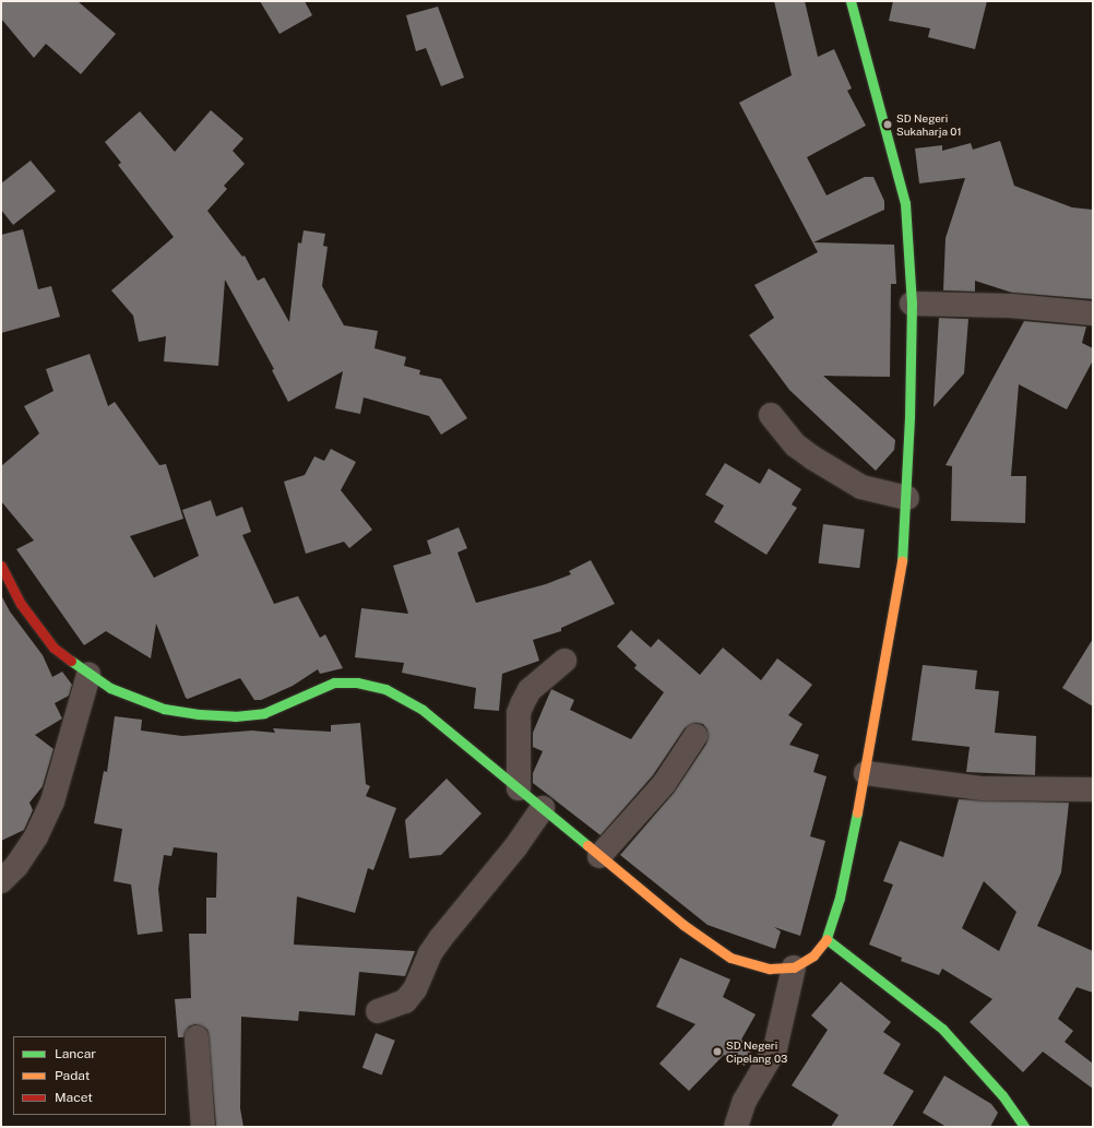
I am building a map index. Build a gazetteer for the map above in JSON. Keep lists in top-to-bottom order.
{
  "places": ["SD Negeri Sukaharja 01", "SD Negeri Cipelang 03"],
  "legend": ["Lancar", "Padat", "Macet"]
}
